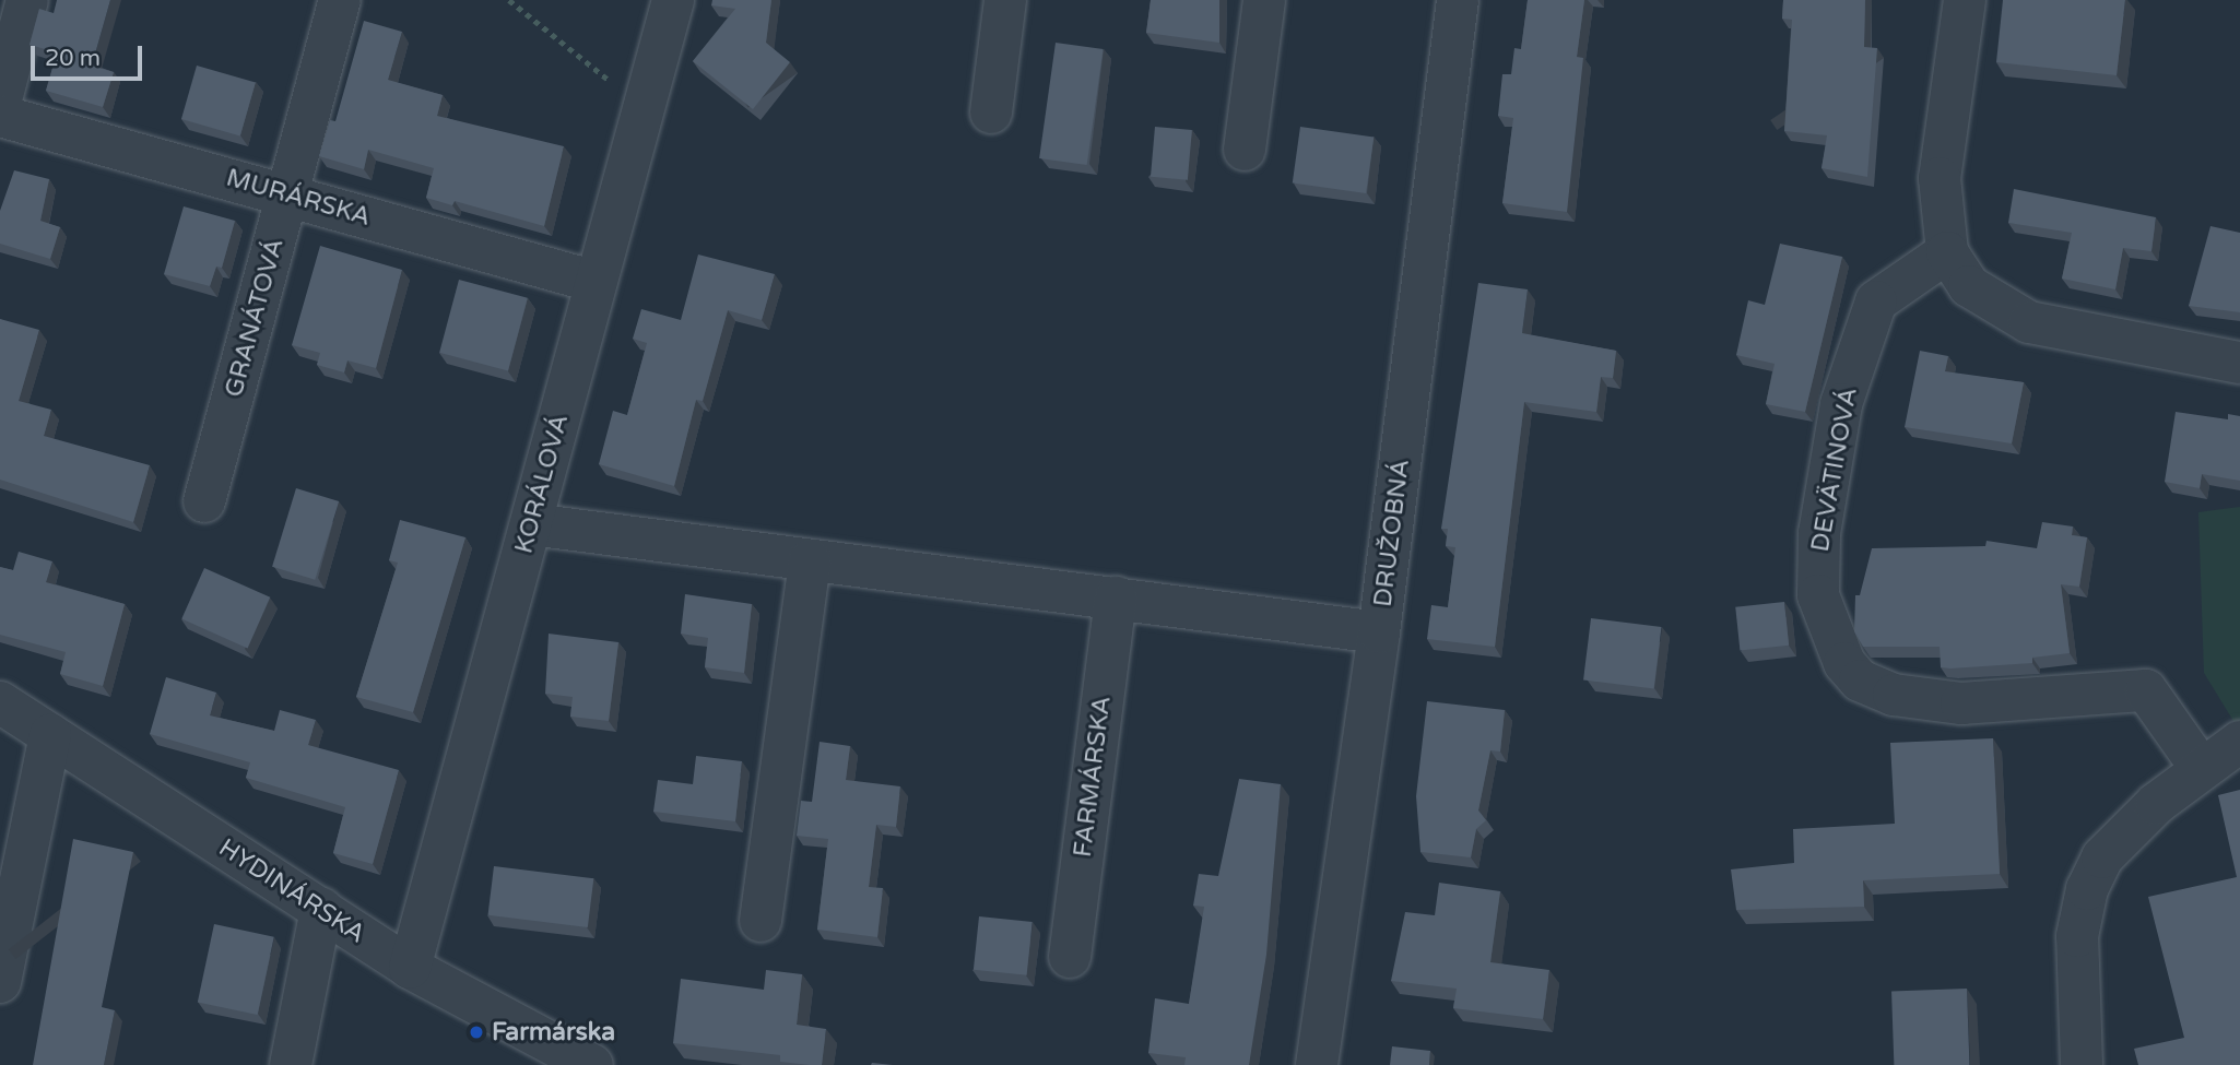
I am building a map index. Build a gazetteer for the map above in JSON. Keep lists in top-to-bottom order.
{
  "streets": {
    "street": [
      "MURÁRSKA",
      "GRANÁTOVÁ",
      "DEVÄTINOVÁ",
      "KORÁLOVÁ",
      "DRUŽOBNÁ",
      "FARMÁRSKA",
      "HYDINÁRSKA"
    ]
  },
  "crossings": [
    ["MURÁRSKA", "GRANÁTOVÁ"],
    ["MURÁRSKA", "KORÁLOVÁ"],
    ["KORÁLOVÁ", "HYDINÁRSKA"]
  ],
  "places": ["Farmárska"],
  "scale_bar": "20 m"
}
